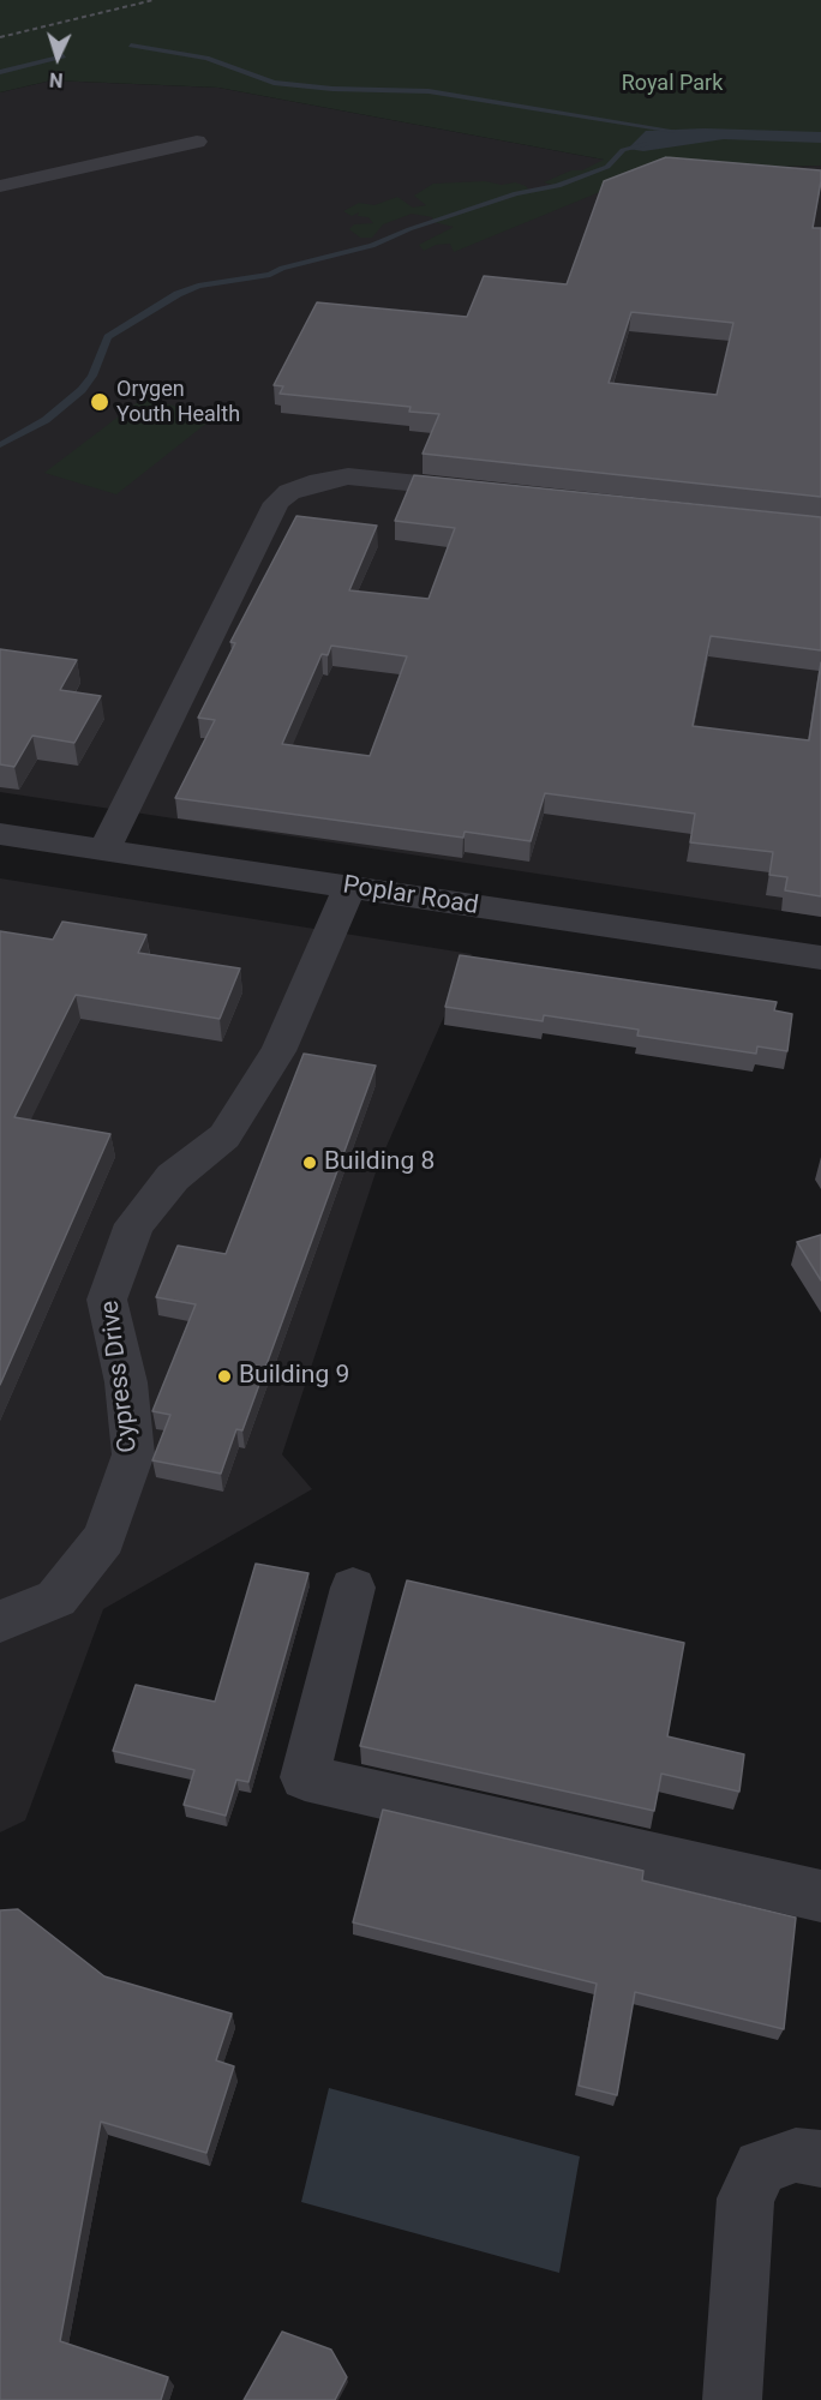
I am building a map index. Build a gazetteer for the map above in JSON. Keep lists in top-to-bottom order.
{
  "streets": {
    "street": ["Poplar Road", "Cypress Drive"]
  },
  "crossings": [
    ["Poplar Road", "Cypress Drive"]
  ],
  "parks": ["Royal Park"],
  "places": ["Orygen Youth Health", "Building 8", "Building 9"],
  "north": "bottom"
}
